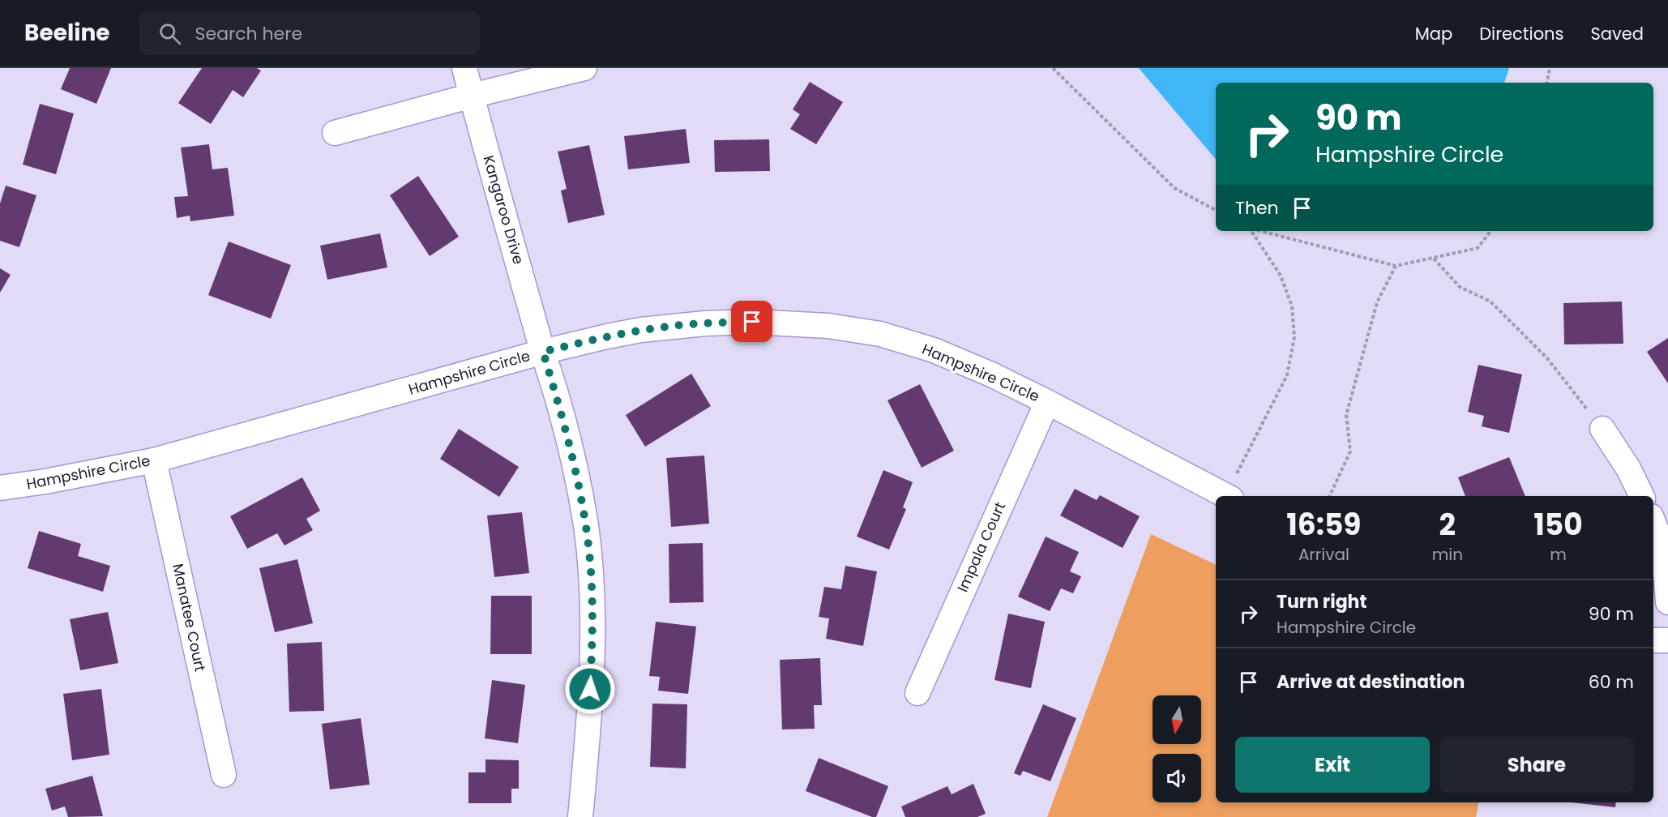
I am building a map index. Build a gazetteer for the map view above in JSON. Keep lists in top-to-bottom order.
{
  "streets": {
    "street": [
      "Kangaroo Drive",
      "Hampshire Circle",
      "Impala Court",
      "Manatee Court"
    ]
  },
  "crossings": [
    ["Kangaroo Drive", "Hampshire Circle"],
    ["Hampshire Circle", "Impala Court"],
    ["Hampshire Circle", "Manatee Court"]
  ],
  "north": "bottom",
  "page": {
    "header": "Beeline",
    "search": "Search here",
    "nav": ["Map", "Directions", "Saved"],
    "turn": ["90 m", "Hampshire Circle"],
    "then": "Then",
    "eta": [
      "16:59",
      "Arrival",
      "2",
      "min",
      "150",
      "m"
    ],
    "list": [
      {
        "name": "Turn right",
        "note": "Hampshire Circle",
        "value": "90 m"
      },
      {
        "name": "Arrive at destination",
        "value": "60 m"
      }
    ],
    "buttons": ["Exit", "Share"]
  }
}
